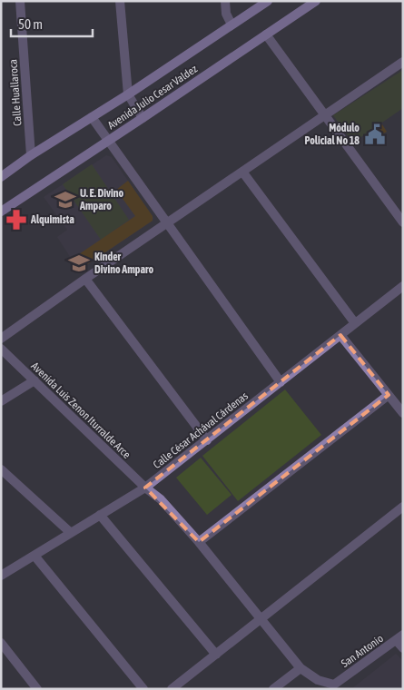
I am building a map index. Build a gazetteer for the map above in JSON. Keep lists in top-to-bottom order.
{
  "streets": {
    "main road": ["Avenida Julio Cesar Valdez"],
    "street": [
      "Calle Huallaroca",
      "Avenida Luis Zenon Iturralde Arce",
      "Calle César Achával Cárdenas",
      "San Antonio"
    ]
  },
  "crossings": [
    ["Calle Huallaroca", "Avenida Julio Cesar Valdez"],
    ["Avenida Luis Zenon Iturralde Arce", "Calle César Achával Cárdenas"],
    ["Avenida Luis Zenon Iturralde Arce", "San Antonio"]
  ],
  "places": {
    "public building": ["Módulo Policial No 18"],
    "school or university": ["U. E. Divino Amparo", "Kinder Divino Amparo"],
    "pharmacy": ["Alquimista"]
  },
  "scale_bar": "50 m"
}
